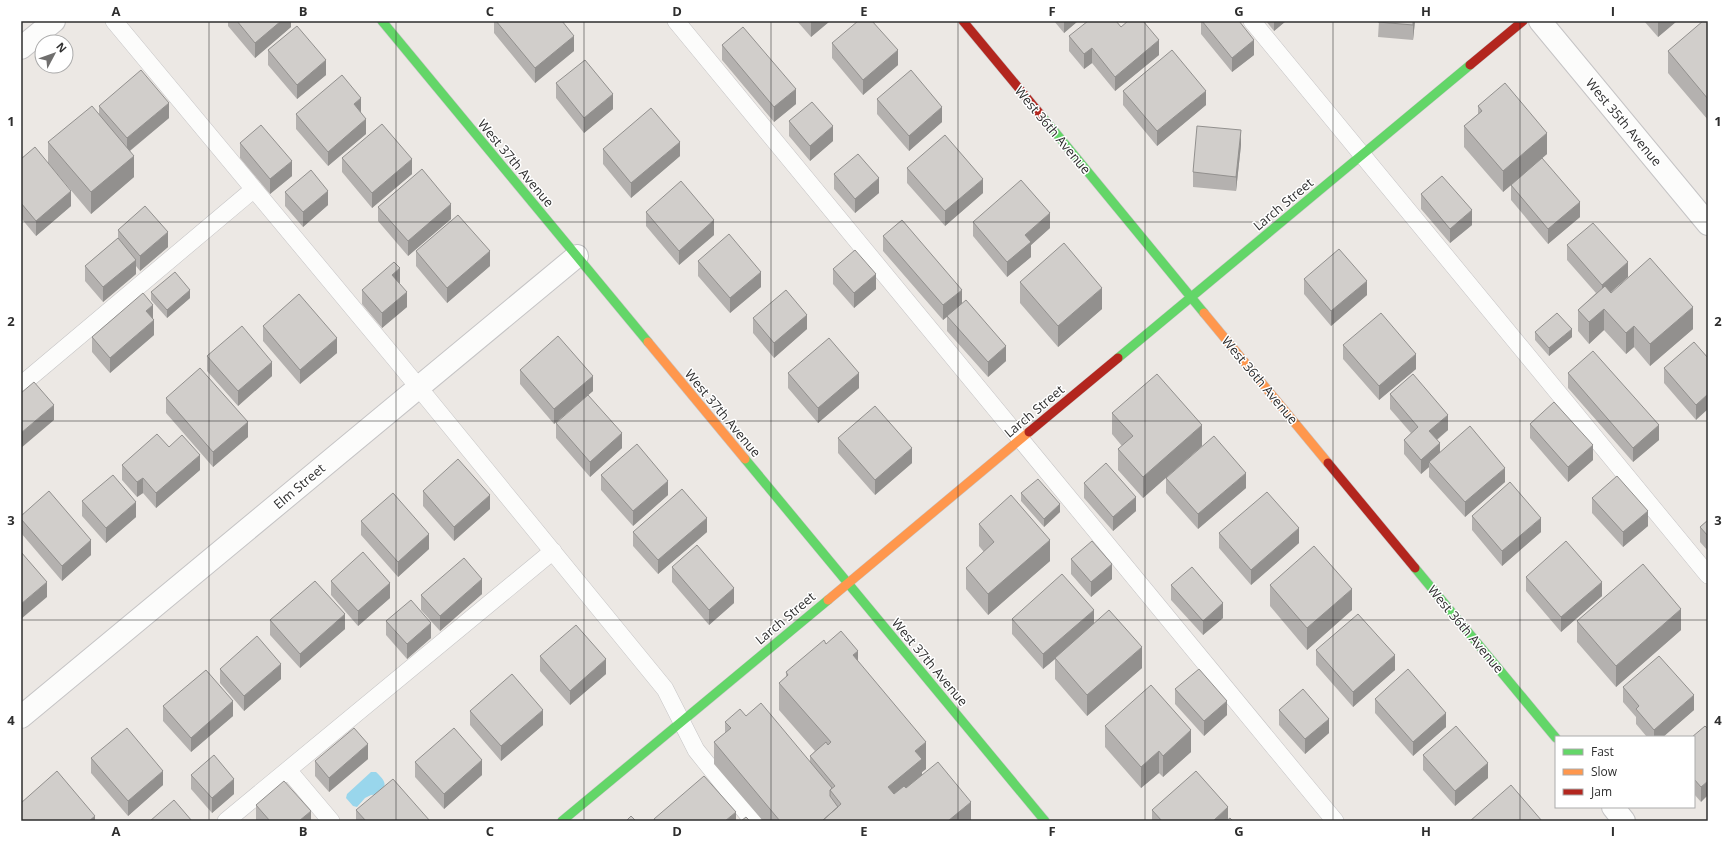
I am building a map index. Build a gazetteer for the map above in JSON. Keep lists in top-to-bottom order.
{
  "streets": {
    "street": [
      "West 35th Avenue",
      "West 36th Avenue",
      "West 37th Avenue",
      "Larch Street",
      "Elm Street"
    ]
  },
  "crossings": [
    ["West 36th Avenue", "Larch Street"],
    ["West 37th Avenue", "Larch Street"],
    ["West 37th Avenue", "Elm Street"]
  ],
  "legend": ["Fast", "Slow", "Jam"],
  "north": "top right",
  "grid": {
    "columns": [
      "A",
      "B",
      "C",
      "D",
      "E",
      "F",
      "G",
      "H",
      "I"
    ],
    "rows": [
      "1",
      "2",
      "3",
      "4"
    ]
  }
}
